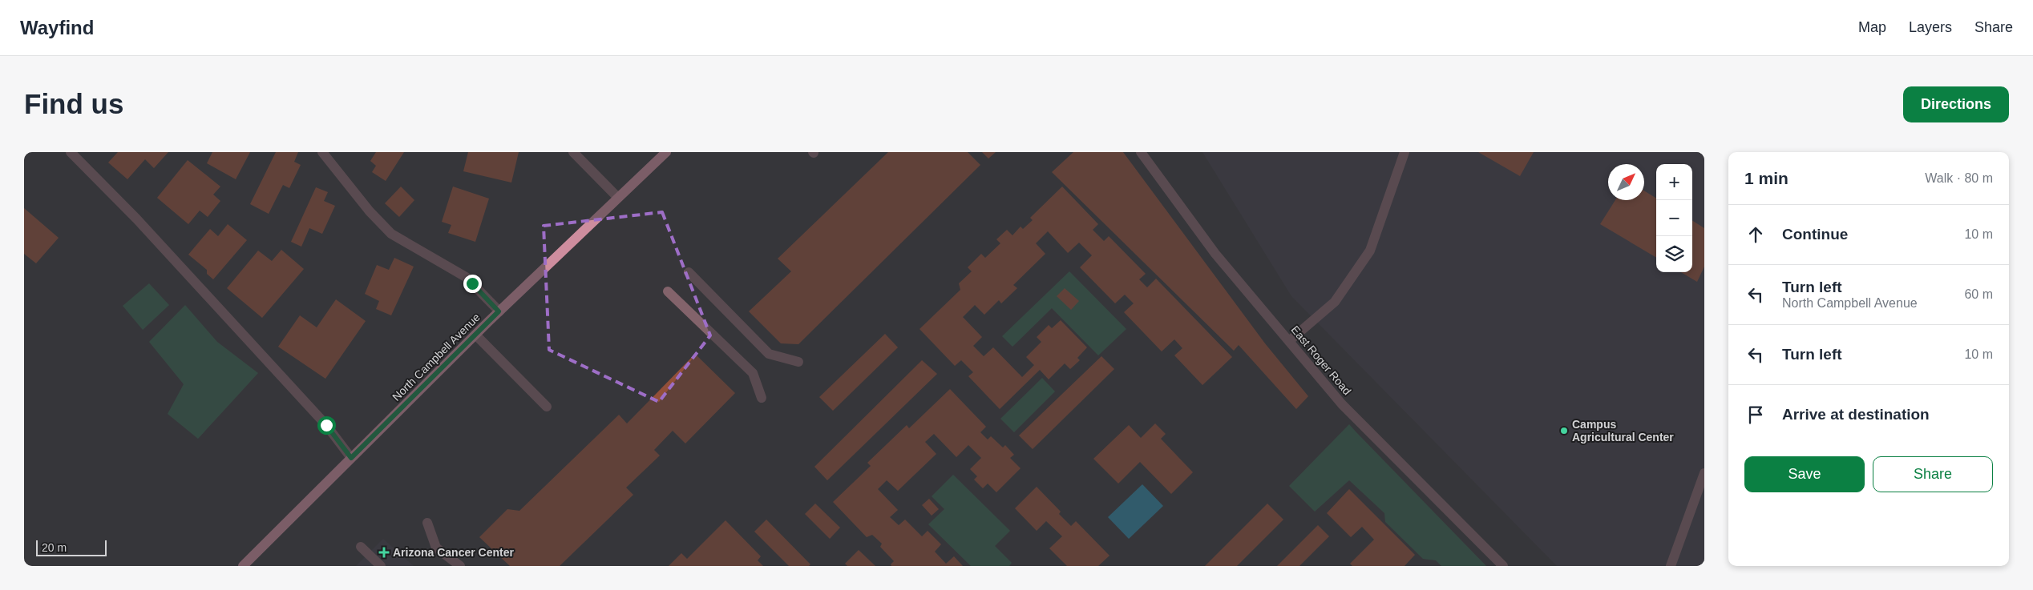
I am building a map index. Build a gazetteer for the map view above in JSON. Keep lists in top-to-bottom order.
{
  "streets": {
    "main road": ["North Campbell Avenue"],
    "street": ["East Roger Road"]
  },
  "places": {
    "other": ["Campus Agricultural Center"],
    "health": ["Arizona Cancer Center"]
  },
  "scale_bar": "20 m",
  "north": "top right",
  "page": {
    "header": "Wayfind",
    "nav": ["Map", "Layers", "Share"],
    "buttons": [
      "Directions",
      ["Save", "Share"]
    ],
    "title": "Find us",
    "heading": ["1 min", "Walk · 80 m"],
    "map_buttons": ["+", "−"],
    "list": [
      ["Continue", "10 m"],
      ["Turn left", "North Campbell Avenue", "60 m"],
      ["Turn left", "10 m"],
      "Arrive at destination"
    ],
    "scale": "20 m"
  }
}
